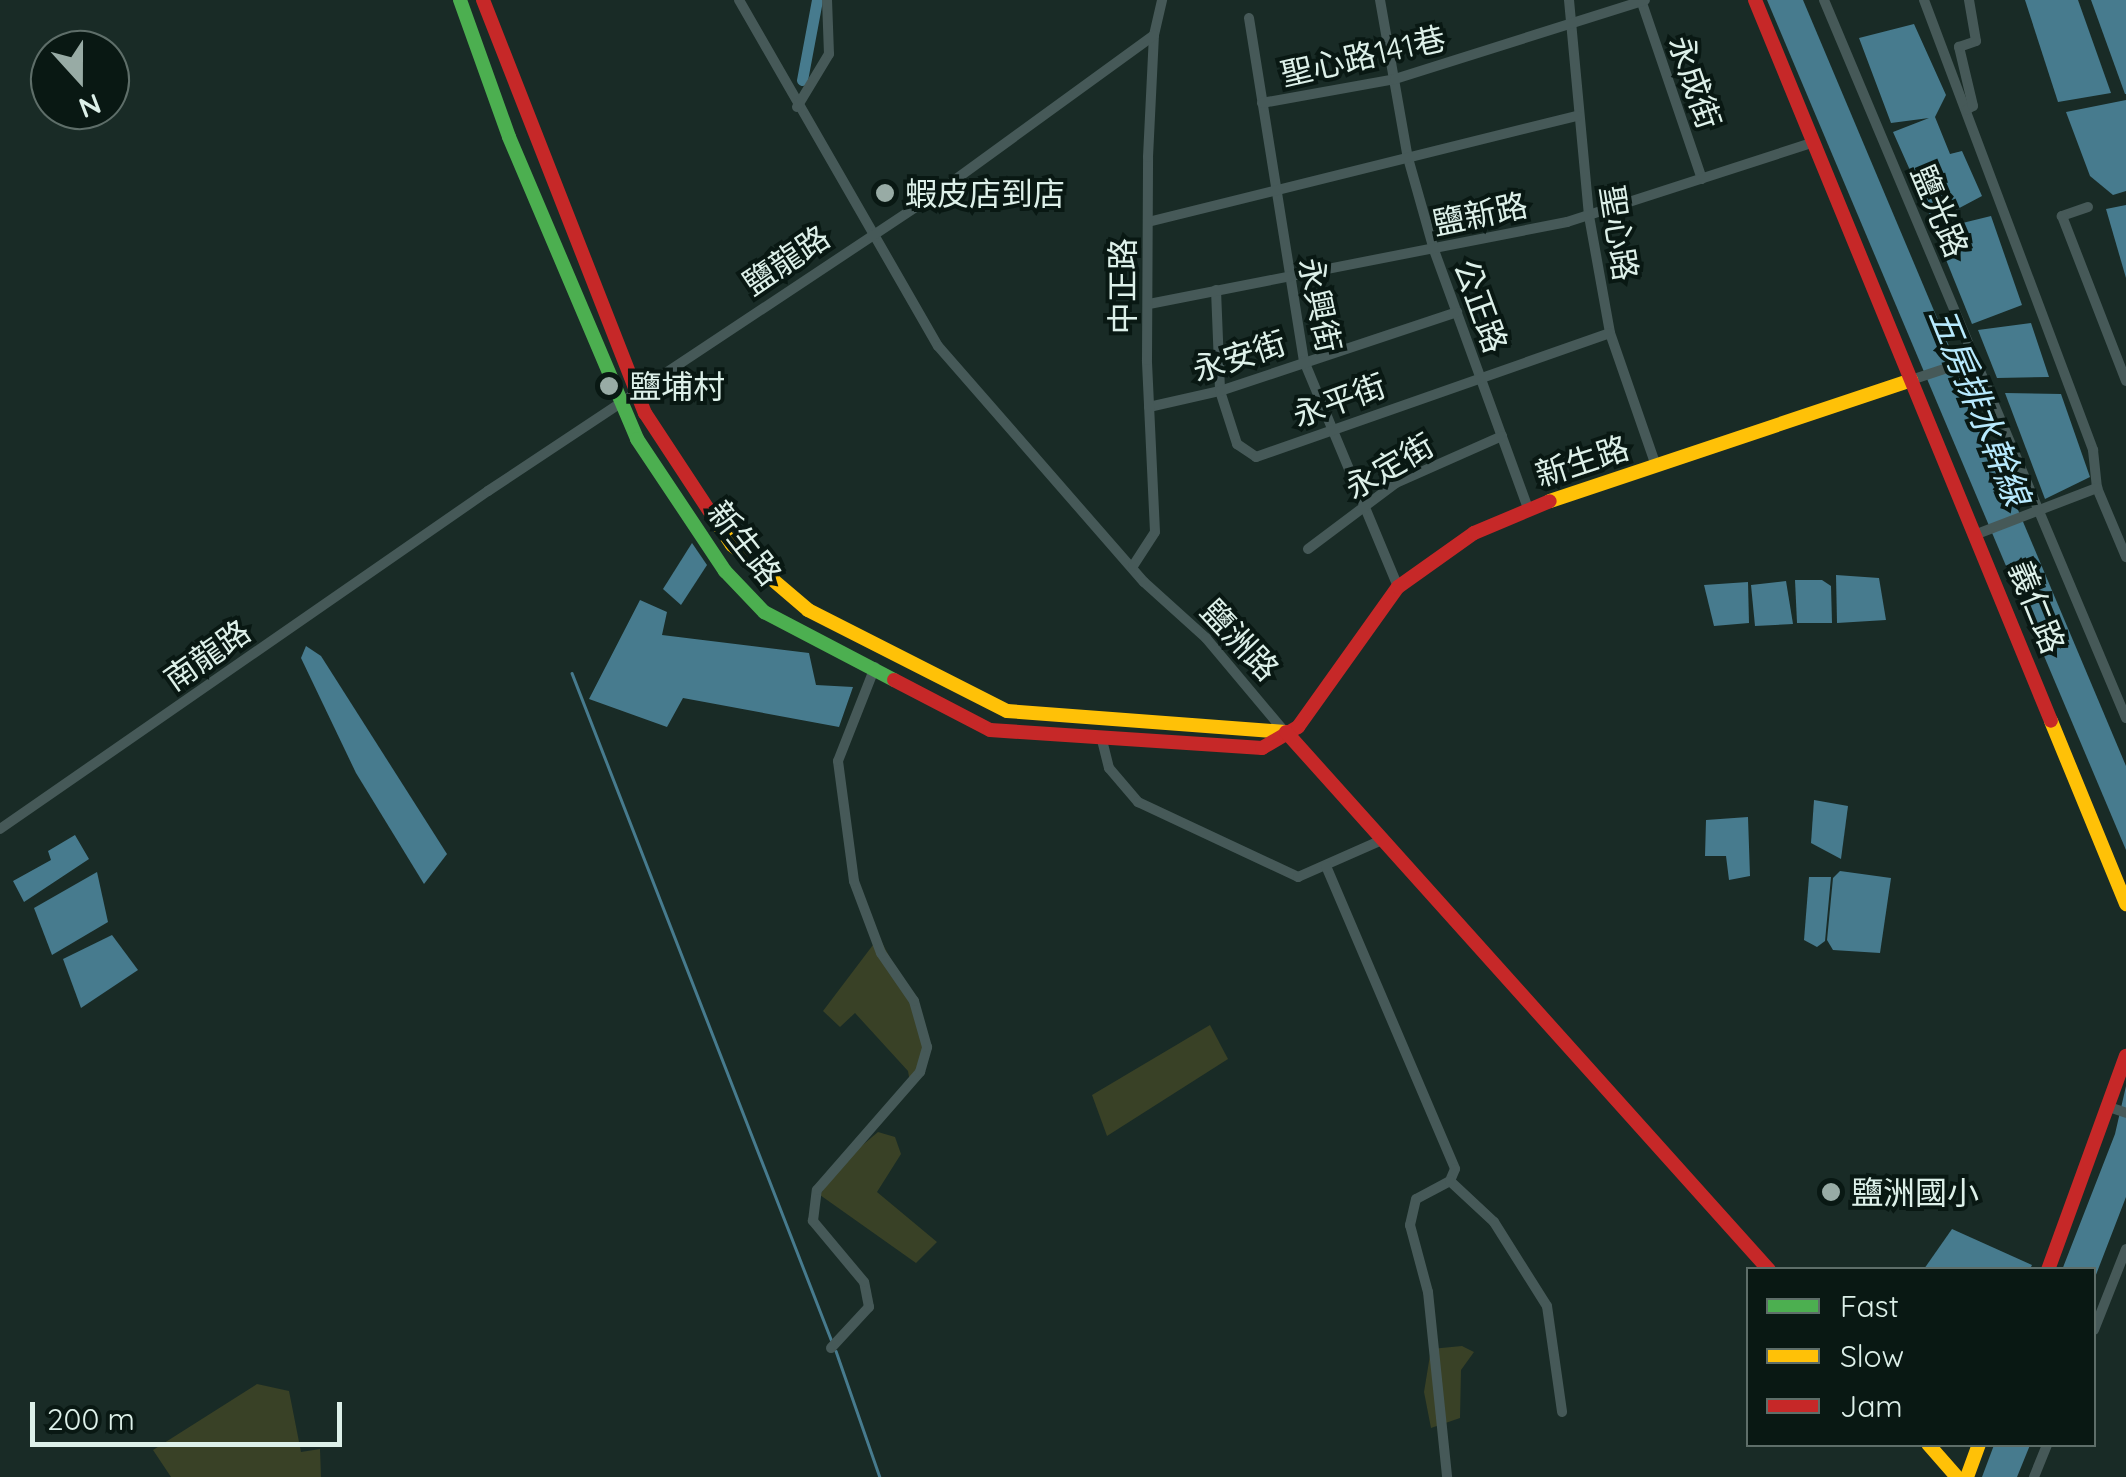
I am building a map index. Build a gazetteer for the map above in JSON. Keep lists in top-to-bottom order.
{
  "streets": {
    "street": [
      "聖心路141巷",
      "永成街",
      "鹽光路",
      "鹽新路",
      "聖心路",
      "鹽龍路",
      "中正路",
      "永興街",
      "公正路",
      "永安街",
      "永平街",
      "新生路",
      "永定街",
      "義仁路",
      "鹽洲路",
      "南龍路"
    ]
  },
  "crossings": [
    ["聖心路141巷", "永成街"],
    ["聖心路141巷", "聖心路"],
    ["聖心路141巷", "永興街"],
    ["聖心路141巷", "公正路"],
    ["永成街", "鹽新路"],
    ["鹽光路", "新生路"],
    ["鹽新路", "聖心路"],
    ["鹽新路", "中正路"],
    ["鹽新路", "永興街"],
    ["鹽新路", "公正路"],
    ["鹽新路", "永平街"],
    ["鹽新路", "義仁路"],
    ["聖心路", "永平街"],
    ["聖心路", "新生路"],
    ["鹽龍路", "中正路"],
    ["鹽龍路", "新生路"],
    ["鹽龍路", "鹽洲路"],
    ["鹽龍路", "南龍路"],
    ["中正路", "永安街"],
    ["中正路", "鹽洲路"],
    ["永興街", "永安街"],
    ["永興街", "永平街"],
    ["永興街", "新生路"],
    ["永興街", "永定街"],
    ["公正路", "永安街"],
    ["公正路", "永平街"],
    ["公正路", "新生路"],
    ["公正路", "永定街"],
    ["永安街", "永平街"],
    ["新生路", "義仁路"],
    ["新生路", "鹽洲路"]
  ],
  "water": ["五房排水幹線"],
  "places": ["蝦皮店到店", "鹽埔村", "鹽洲國小"],
  "legend": ["Fast", "Slow", "Jam"],
  "scale_bar": "200 m",
  "north": "bottom"
}
